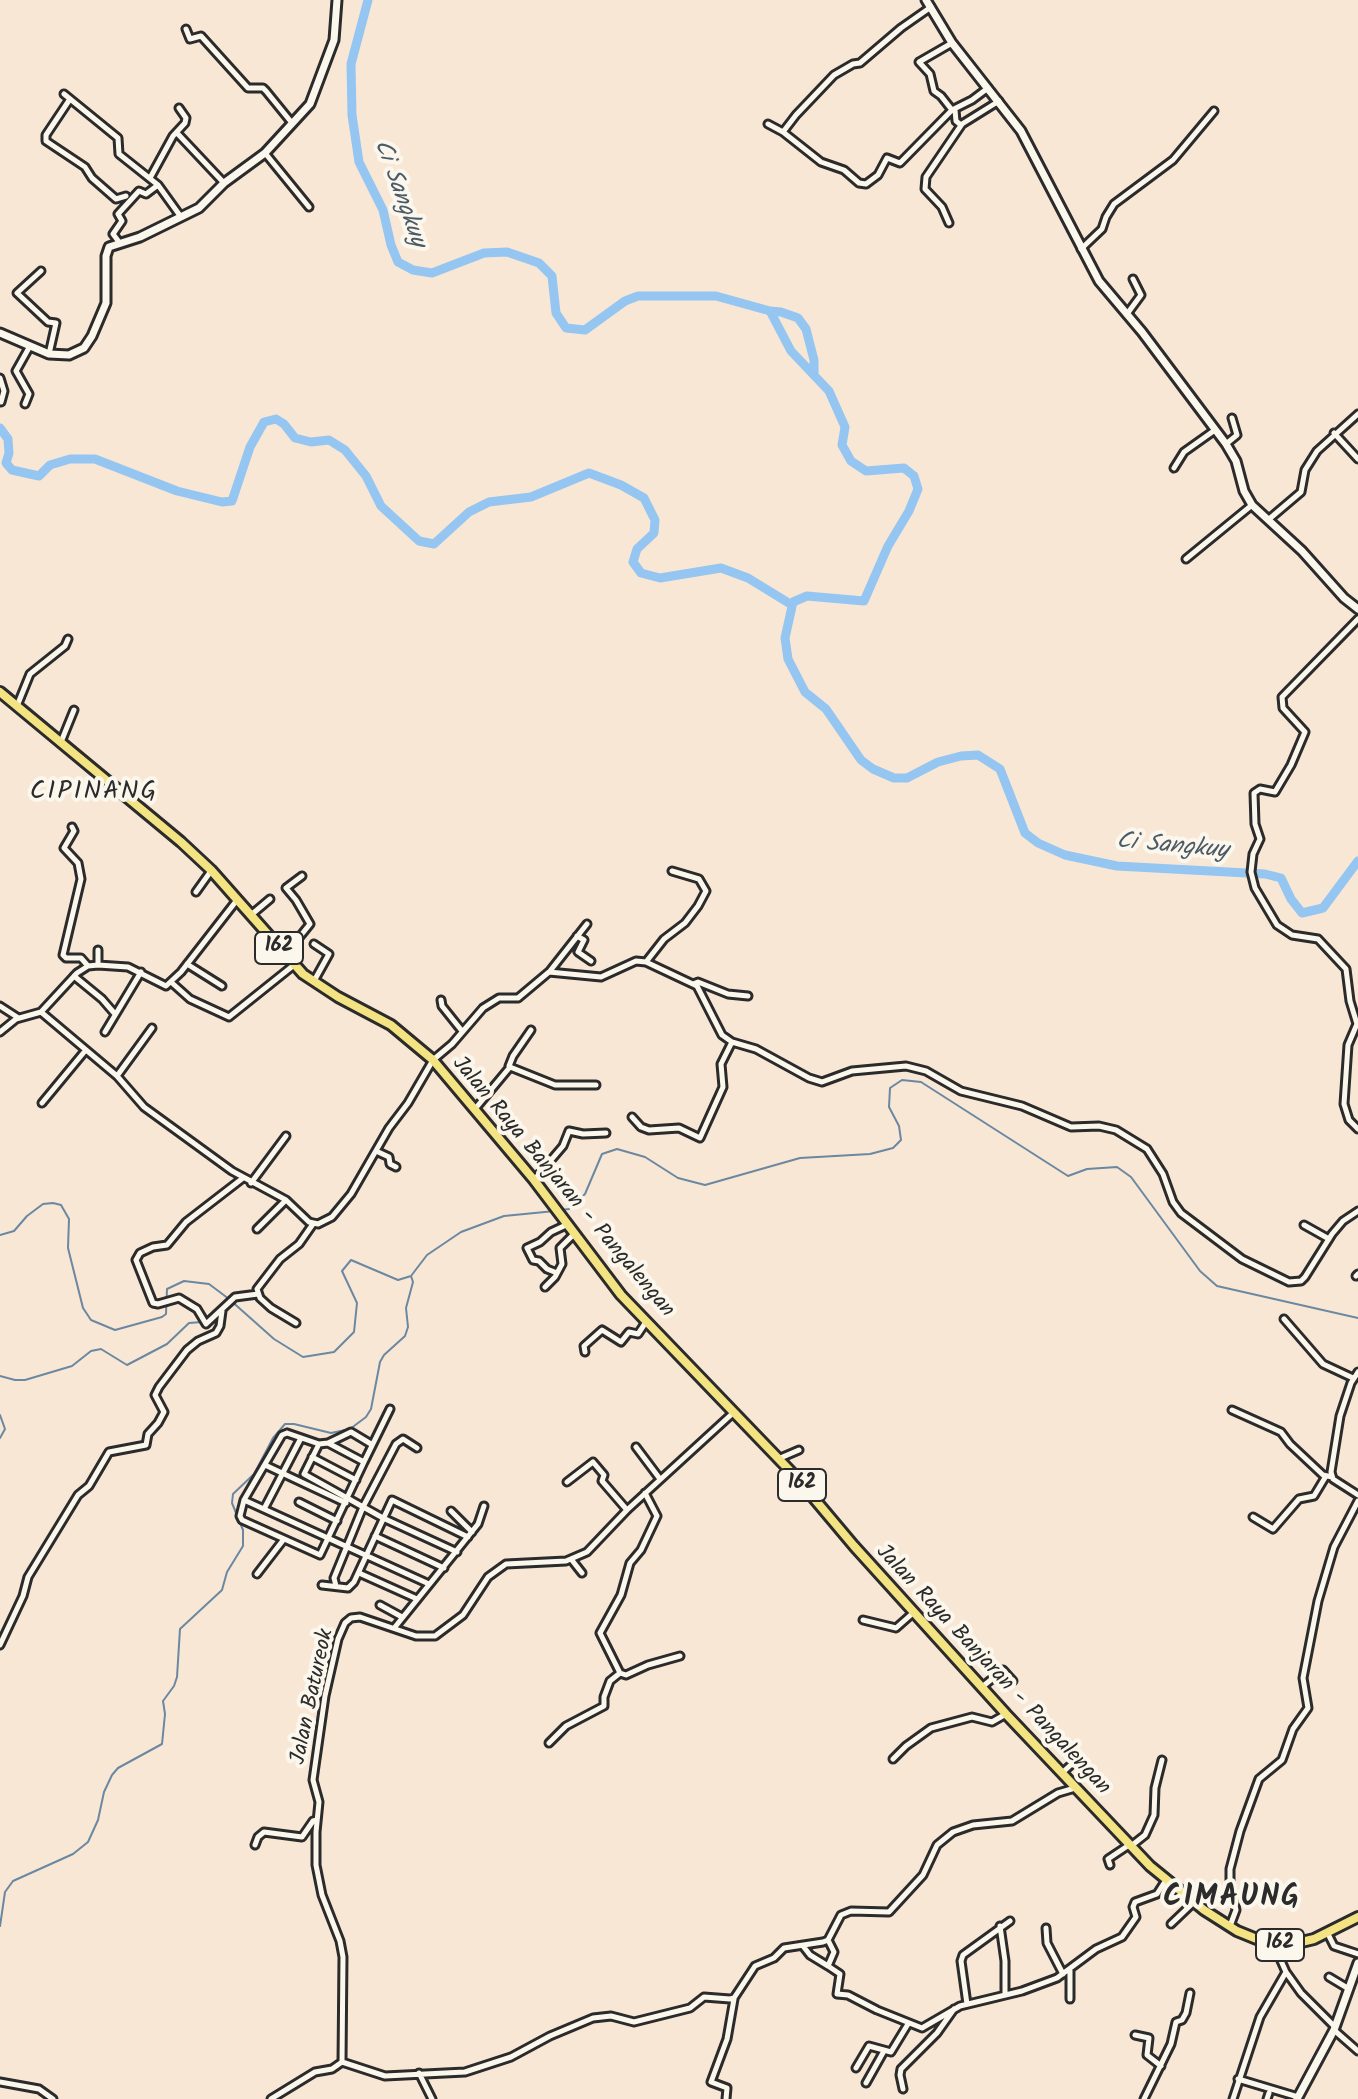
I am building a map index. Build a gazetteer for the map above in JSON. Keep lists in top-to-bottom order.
{
  "streets": {
    "main road": ["162", "Jalan Raya Banjaran - Pangalengan"],
    "street": ["Jalan Batureok"]
  },
  "crossings": [
    ["162", "Jalan Raya Banjaran - Pangalengan"]
  ],
  "districts": ["CIPINANG", "CIMAUNG"],
  "water": ["Ci Sangkuy"]
}
